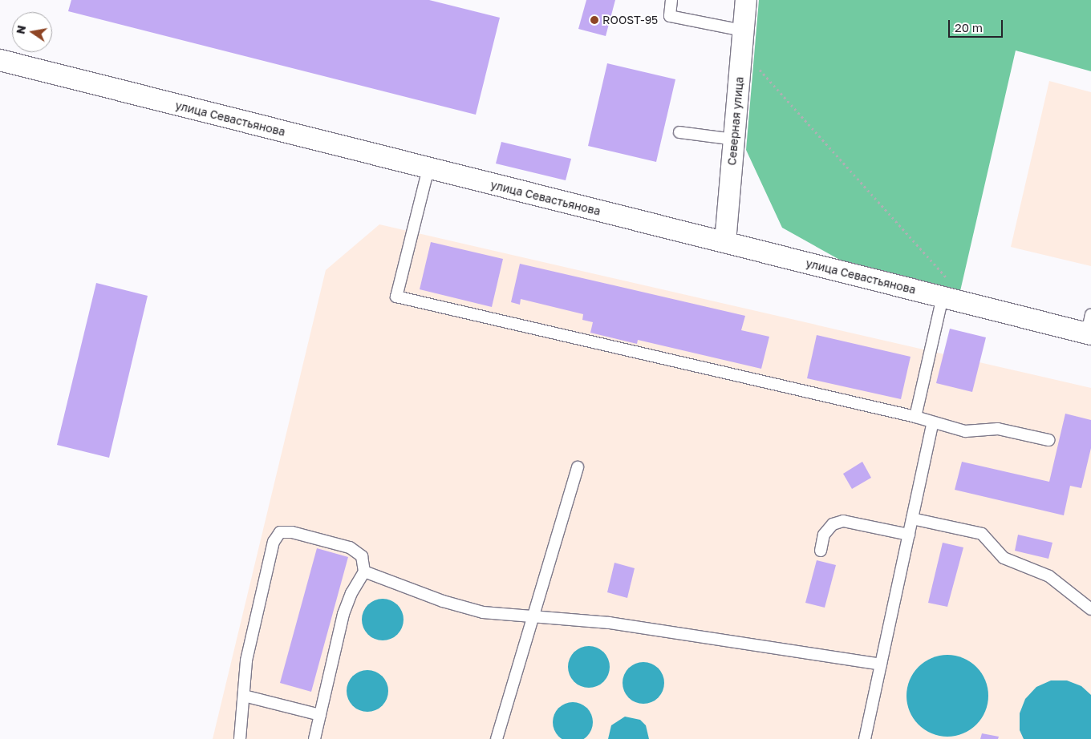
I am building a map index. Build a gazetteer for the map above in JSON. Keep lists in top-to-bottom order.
{
  "streets": {
    "street": ["улица Севастьянова", "Северная улица"]
  },
  "crossings": [
    ["улица Севастьянова", "Северная улица"]
  ],
  "places": ["ROOST-95"],
  "scale_bar": "20 m",
  "north": "left"
}
